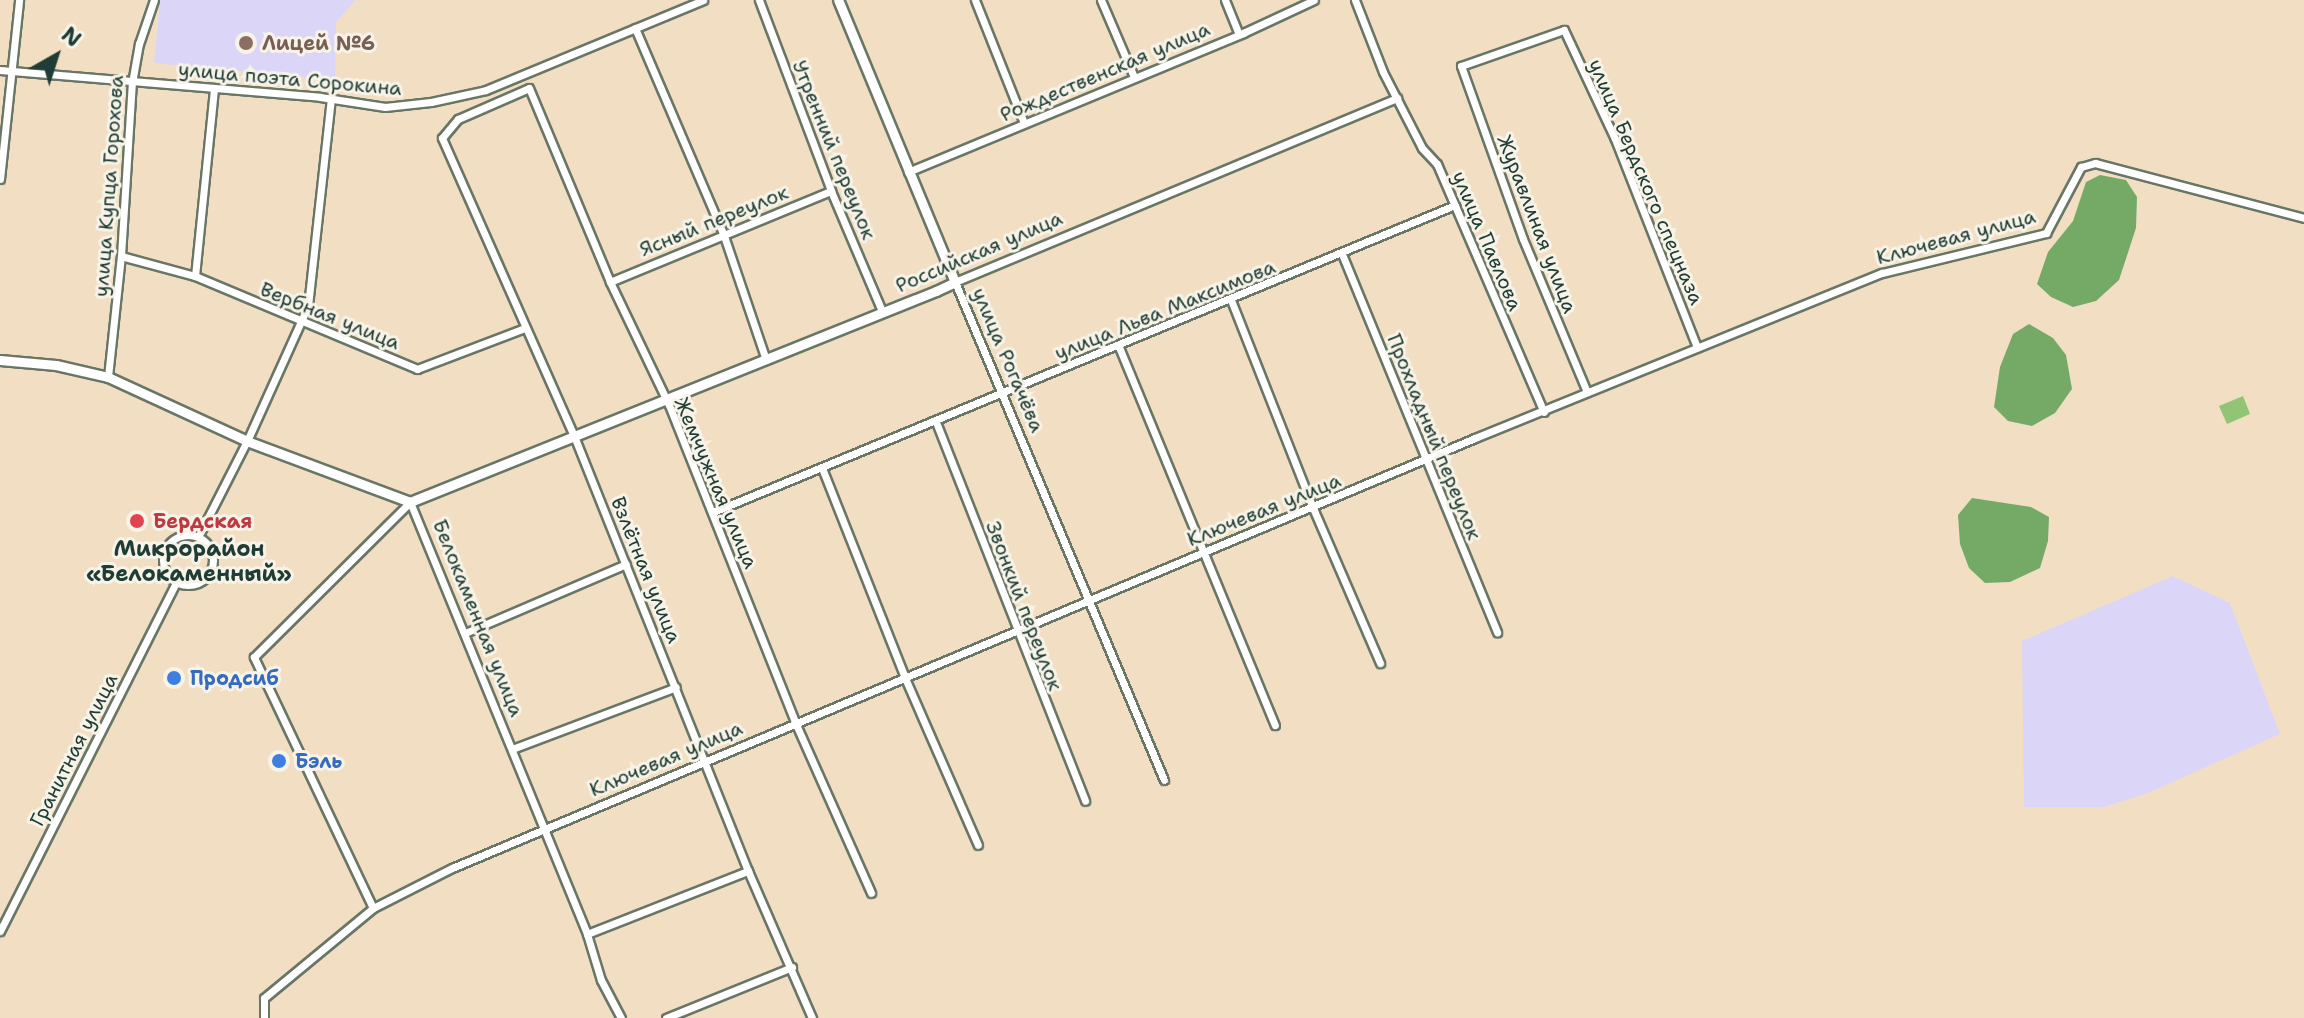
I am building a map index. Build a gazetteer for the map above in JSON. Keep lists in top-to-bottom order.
{
  "streets": {
    "street": [
      "Рождественская улица",
      "улица поэта Сорокина",
      "Утренний переулок",
      "улица Бердского спецназа",
      "улица Купца Горохова",
      "Ясный переулок",
      "Журавлиная улица",
      "Ключевая улица",
      "улица Павлова",
      "Российская улица",
      "улица Льва Максимова",
      "Вербная улица",
      "улица Рогачёва",
      "Прохладный переулок",
      "Жемчужная улица",
      "Взлётная улица",
      "Звонкий переулок",
      "Белокаменная улица",
      "Гранитная улица"
    ]
  },
  "crossings": [
    ["Рождественская улица", "улица Рогачёва"],
    ["улица поэта Сорокина", "улица Купца Горохова"],
    ["Утренний переулок", "Ясный переулок"],
    ["Утренний переулок", "Российская улица"],
    ["улица Бердского спецназа", "Журавлиная улица"],
    ["улица Бердского спецназа", "Ключевая улица"],
    ["улица Купца Горохова", "Вербная улица"],
    ["улица Купца Горохова", "Белокаменная улица"],
    ["Ясный переулок", "Жемчужная улица"],
    ["Журавлиная улица", "Ключевая улица"],
    ["Ключевая улица", "улица Павлова"],
    ["Ключевая улица", "улица Рогачёва"],
    ["Ключевая улица", "Прохладный переулок"],
    ["Ключевая улица", "Жемчужная улица"],
    ["Ключевая улица", "Взлётная улица"],
    ["Ключевая улица", "Звонкий переулок"],
    ["Ключевая улица", "Белокаменная улица"],
    ["улица Павлова", "Российская улица"],
    ["улица Павлова", "улица Льва Максимова"],
    ["Российская улица", "улица Рогачёва"],
    ["Российская улица", "Жемчужная улица"],
    ["Российская улица", "Взлётная улица"],
    ["Российская улица", "Белокаменная улица"],
    ["улица Льва Максимова", "улица Рогачёва"],
    ["улица Льва Максимова", "Прохладный переулок"],
    ["улица Льва Максимова", "Жемчужная улица"],
    ["улица Льва Максимова", "Звонкий переулок"],
    ["Вербная улица", "Взлётная улица"],
    ["Жемчужная улица", "Взлётная улица"]
  ],
  "districts": ["Микрорайон «Белокаменный»"],
  "places": [
    "Лицей №6",
    "Бердская",
    "Продсиб",
    "Бэль"
  ],
  "north": "top right"
}
